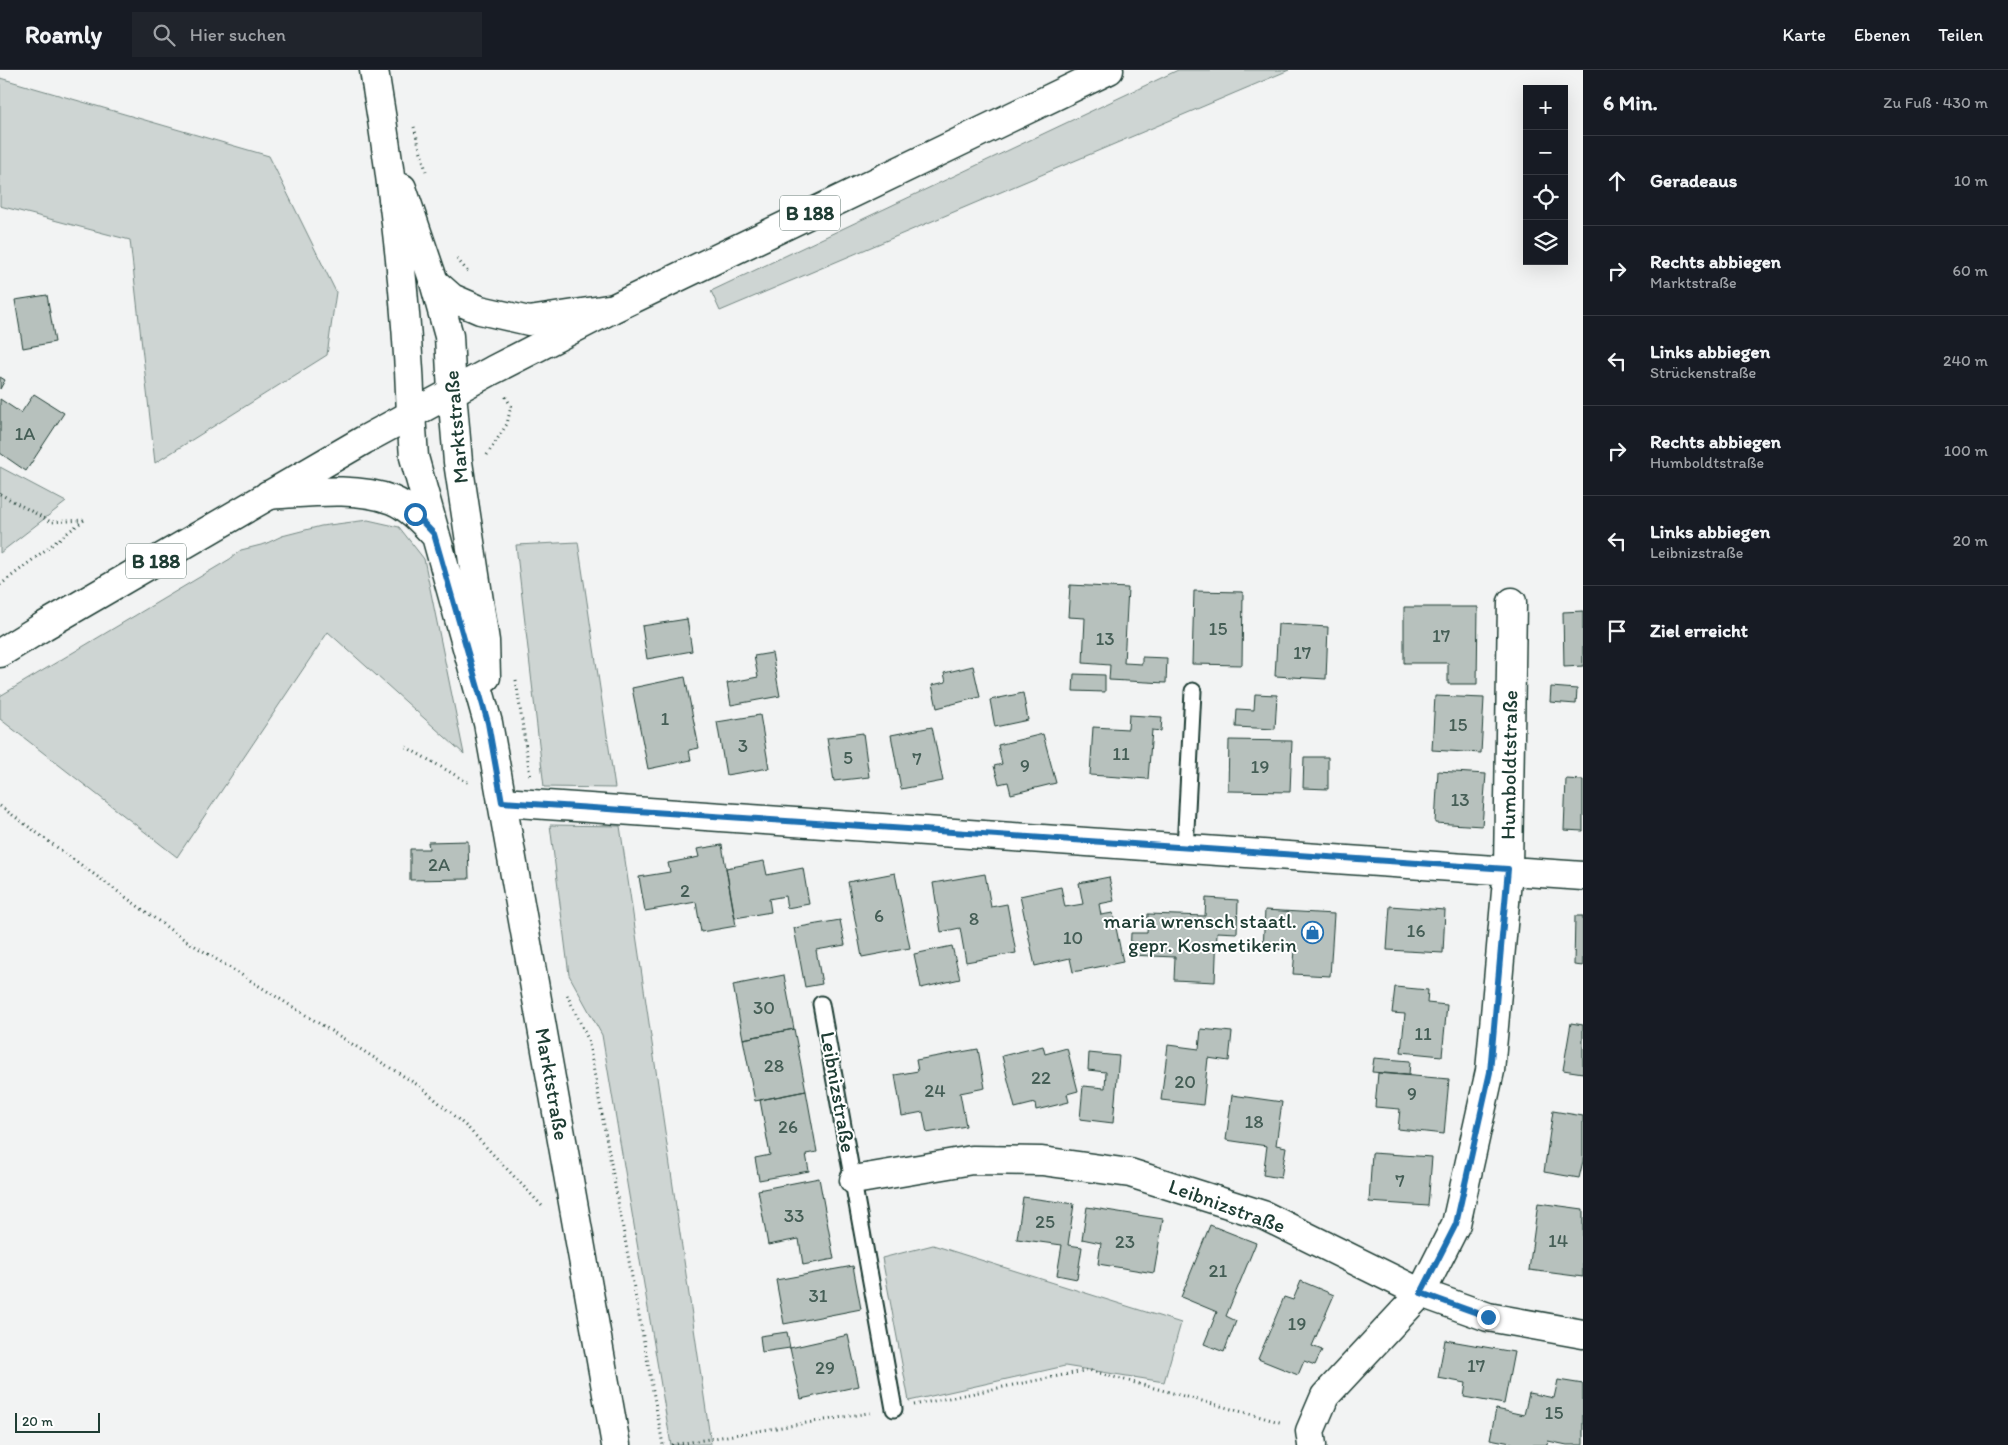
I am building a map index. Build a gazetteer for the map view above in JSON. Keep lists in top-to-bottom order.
{
  "streets": {
    "street": [
      "B 188",
      "Marktstraße",
      "Humboldtstraße",
      "Leibnizstraße"
    ]
  },
  "crossings": [
    ["B 188", "Marktstraße"],
    ["Humboldtstraße", "Leibnizstraße"]
  ],
  "places": {
    "shop": ["maria wrensch staatl. gepr. Kosmetikerin"]
  },
  "house_numbers": [
    "1A",
    "15",
    "17",
    "13",
    "17",
    "1",
    "15",
    "3",
    "11",
    "5",
    "7",
    "9",
    "19",
    "13",
    "2A",
    "2",
    "6",
    "8",
    "16",
    "10",
    "30",
    "11",
    "28",
    "22",
    "20",
    "24",
    "9",
    "18",
    "26",
    "7",
    "33",
    "25",
    "14",
    "23",
    "21",
    "31",
    "19",
    "17",
    "29",
    "15"
  ],
  "scale_bar": "20 m",
  "page": {
    "header": "Roamly",
    "search": "Hier suchen",
    "nav": ["Karte", "Ebenen", "Teilen"],
    "heading": ["6 Min.", "Zu Fuß · 430 m"],
    "map_buttons": ["+", "−"],
    "list": [
      ["Geradeaus", "10 m"],
      ["Rechts abbiegen", "Marktstraße", "60 m"],
      ["Links abbiegen", "Strückenstraße", "240 m"],
      ["Rechts abbiegen", "Humboldtstraße", "100 m"],
      ["Links abbiegen", "Leibnizstraße", "20 m"],
      "Ziel erreicht"
    ],
    "scale": "20 m"
  }
}
